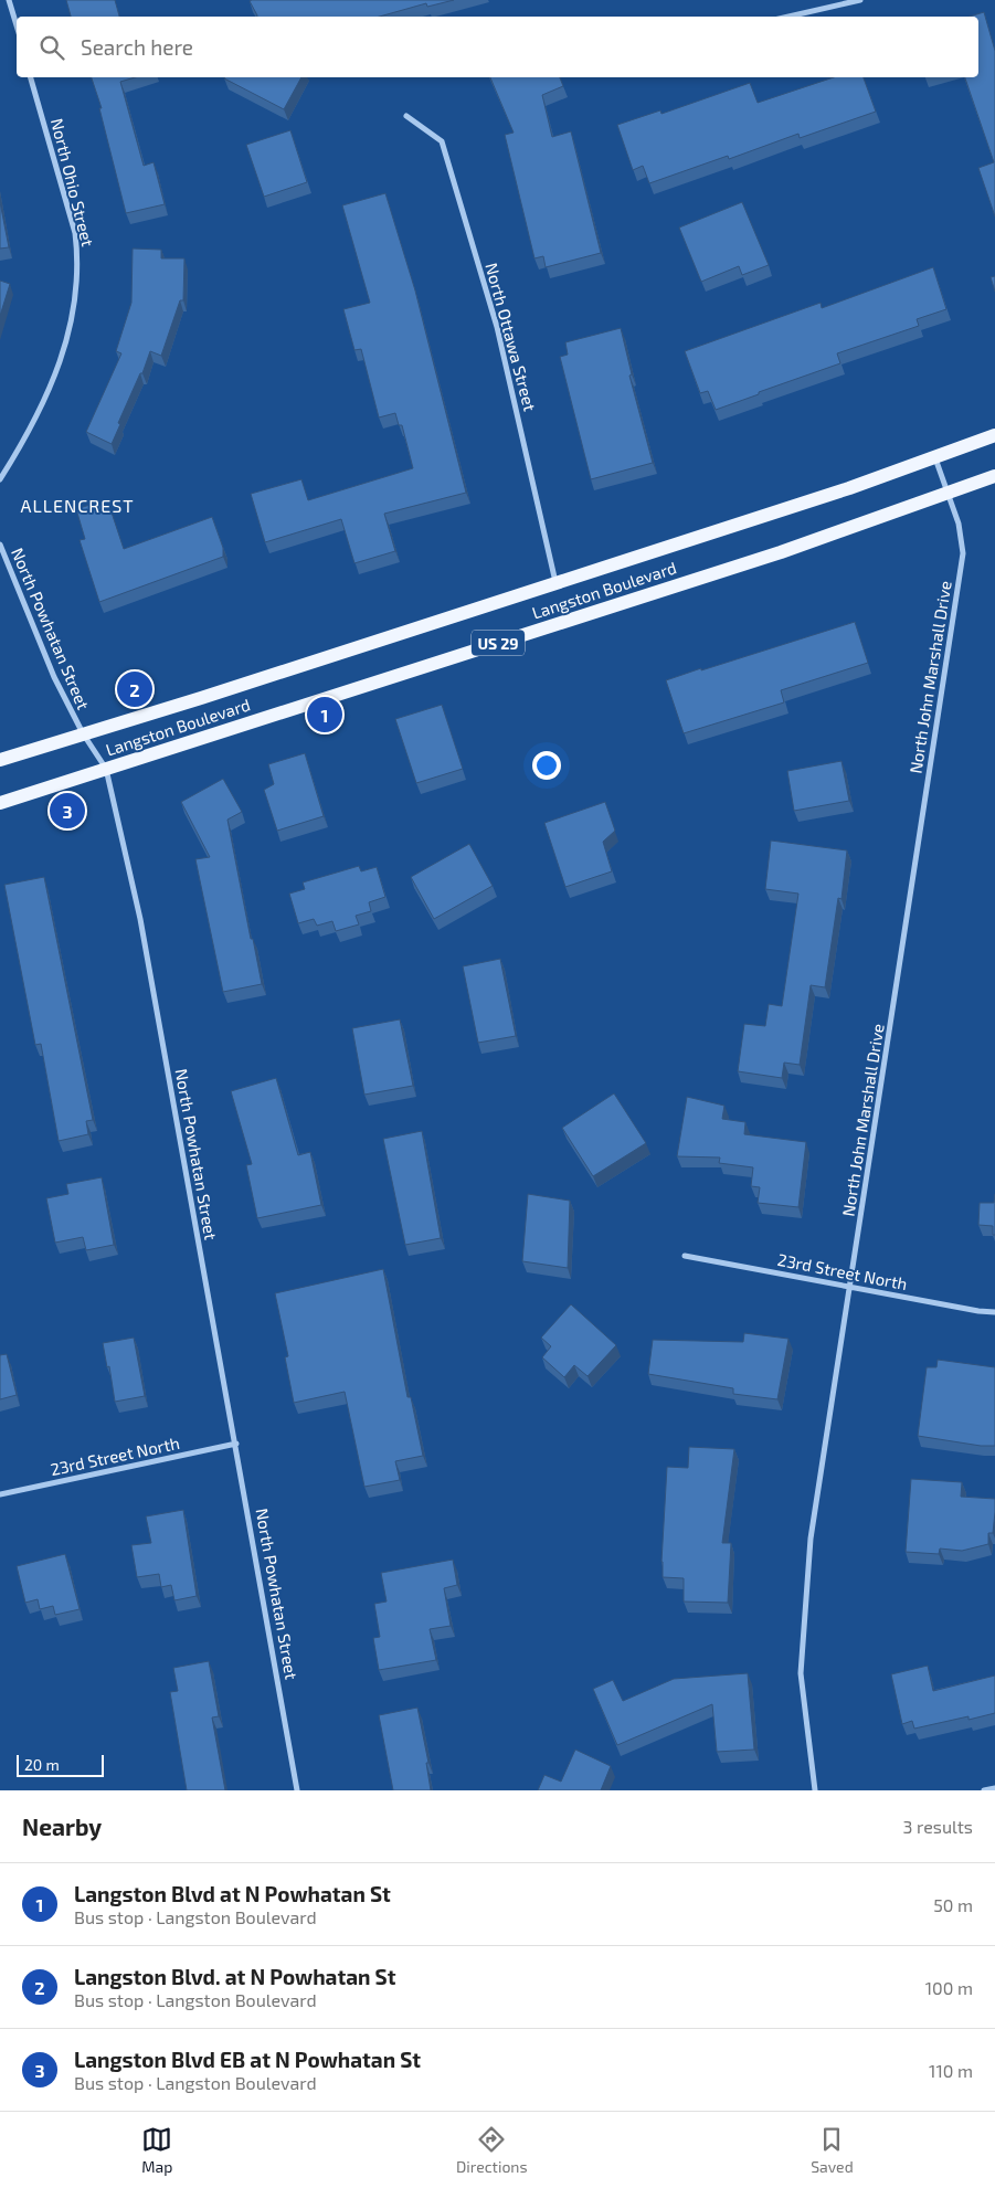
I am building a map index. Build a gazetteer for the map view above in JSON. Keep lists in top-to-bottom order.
{
  "streets": {
    "main road": ["Langston Boulevard", "US 29"],
    "street": [
      "North Ohio Street",
      "North Ottawa Street",
      "North Powhatan Street",
      "North John Marshall Drive",
      "23rd Street North"
    ]
  },
  "crossings": [
    ["North Ottawa Street", "Langston Boulevard"],
    ["Langston Boulevard", "North Powhatan Street"],
    ["Langston Boulevard", "North John Marshall Drive"],
    ["North Powhatan Street", "23rd Street North"],
    ["North John Marshall Drive", "23rd Street North"]
  ],
  "districts": ["ALLENCREST"],
  "scale_bar": "20 m",
  "page": {
    "search": "Search here",
    "pins": ["2", "1", "3"],
    "scale": "20 m",
    "heading": ["Nearby", "3 results"],
    "list": [
      {
        "mark": "1",
        "name": "Langston Blvd at N Powhatan St",
        "note": "Bus stop · Langston Boulevard",
        "value": "50 m"
      },
      {
        "mark": "2",
        "name": "Langston Blvd. at N Powhatan St",
        "note": "Bus stop · Langston Boulevard",
        "value": "100 m"
      },
      {
        "mark": "3",
        "name": "Langston Blvd EB at N Powhatan St",
        "note": "Bus stop · Langston Boulevard",
        "value": "110 m"
      }
    ],
    "nav": ["Map", "Directions", "Saved"]
  }
}
